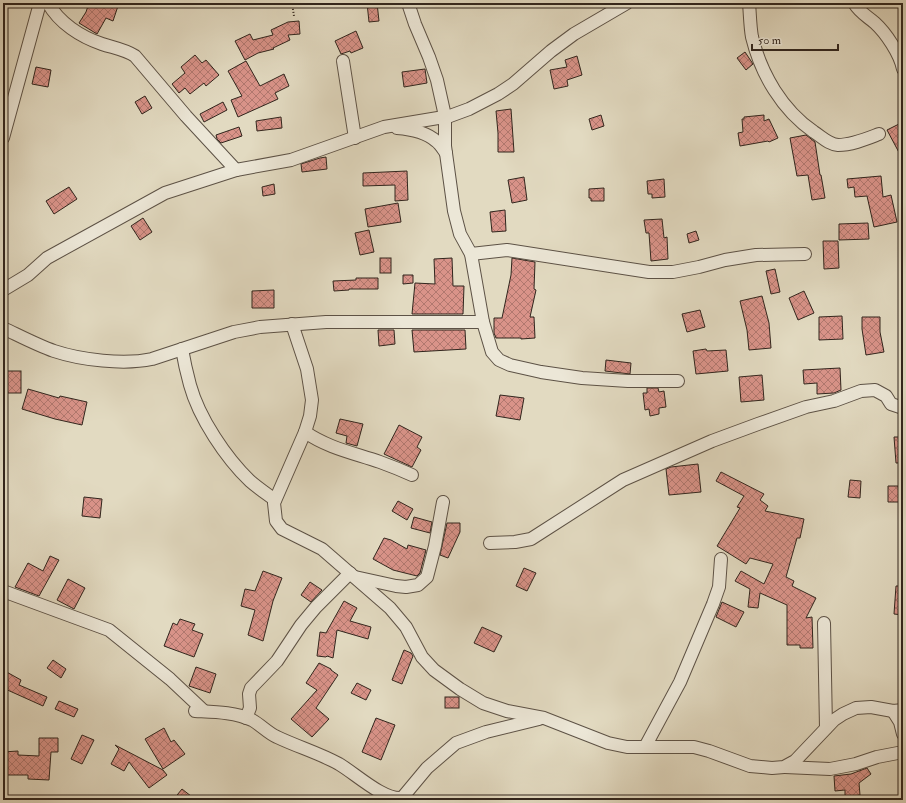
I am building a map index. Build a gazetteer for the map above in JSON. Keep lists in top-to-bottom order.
{
  "scale_bar": "50 m"
}
